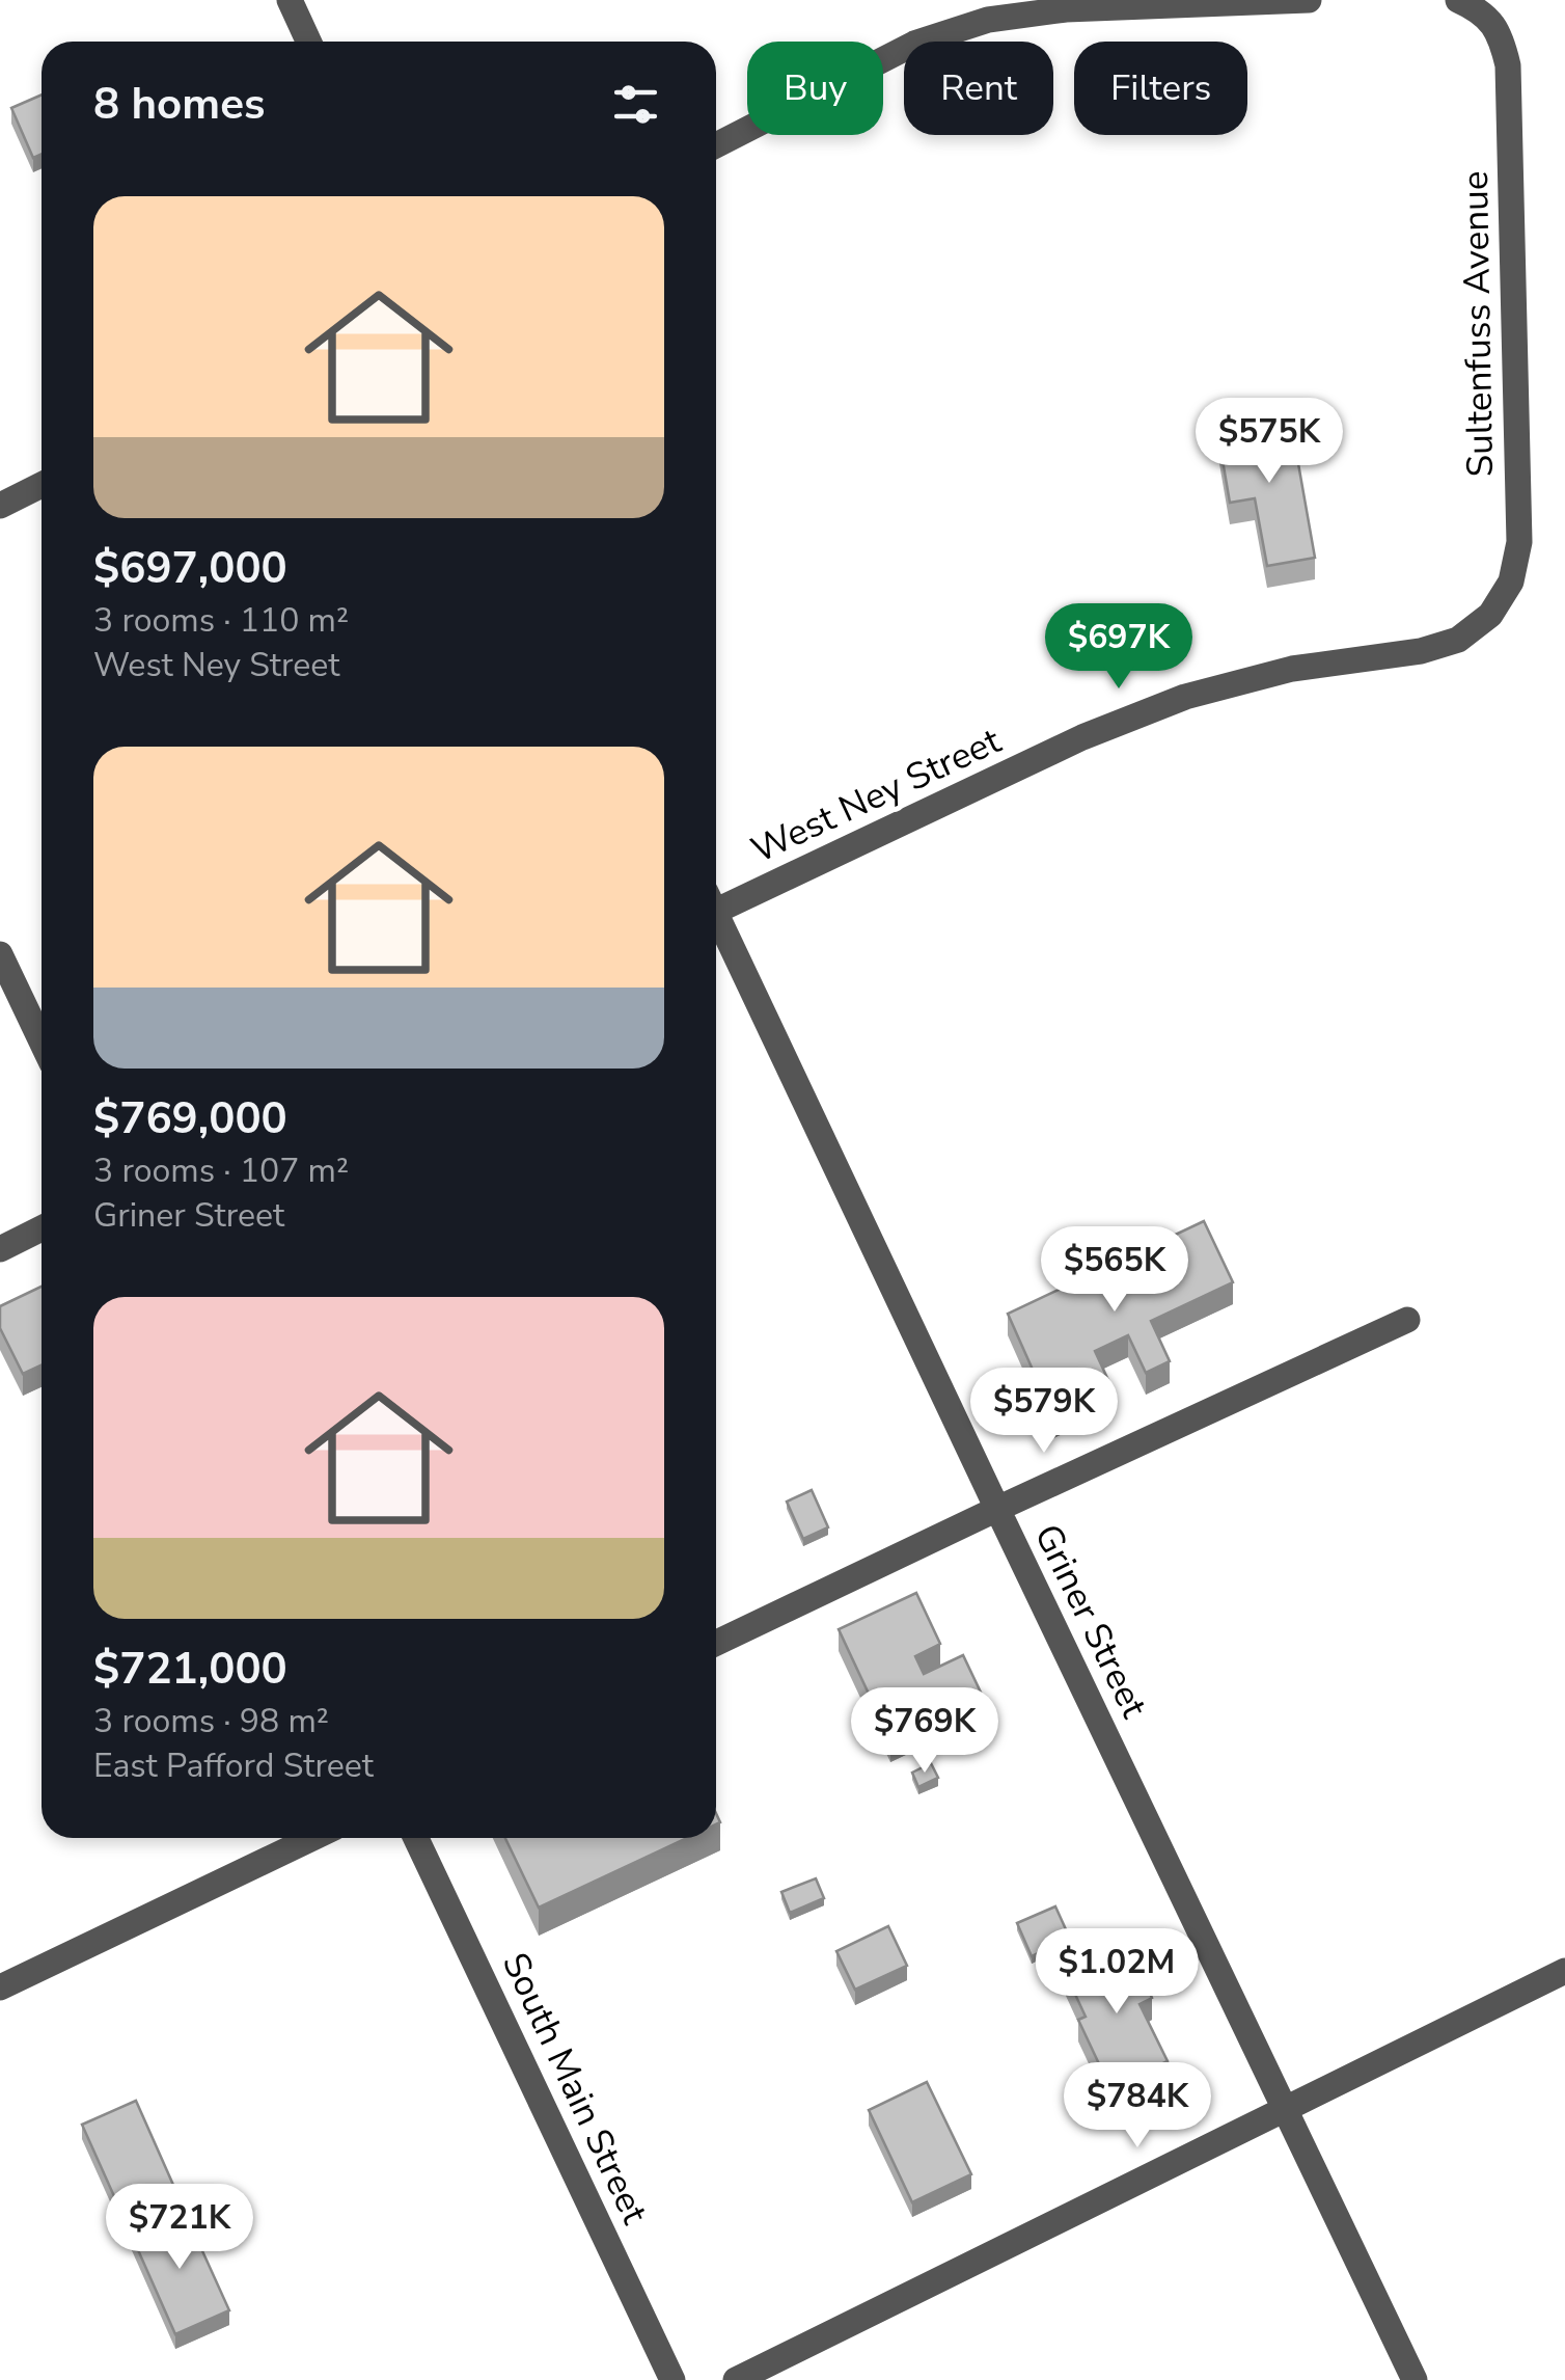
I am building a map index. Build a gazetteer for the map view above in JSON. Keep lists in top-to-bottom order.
{
  "streets": {
    "street": [
      "Sultenfuss Avenue",
      "West Ney Street",
      "Griner Street",
      "South Main Street"
    ]
  },
  "crossings": [
    ["Sultenfuss Avenue", "West Ney Street"]
  ],
  "page": {
    "chip": ["Buy", "Rent", "Filters"],
    "heading": "8 homes",
    "list": [
      {
        "name": "$697,000",
        "note": "3 rooms · 110 m² · West Ney Street"
      },
      {
        "name": "$769,000",
        "note": "3 rooms · 107 m² · Griner Street"
      },
      {
        "name": "$721,000",
        "note": "3 rooms · 98 m² · East Pafford Street"
      }
    ],
    "price": [
      "$575K",
      "$697K",
      "$565K",
      "$579K",
      "$769K",
      "$1.02M",
      "$784K",
      "$721K"
    ]
  }
}
